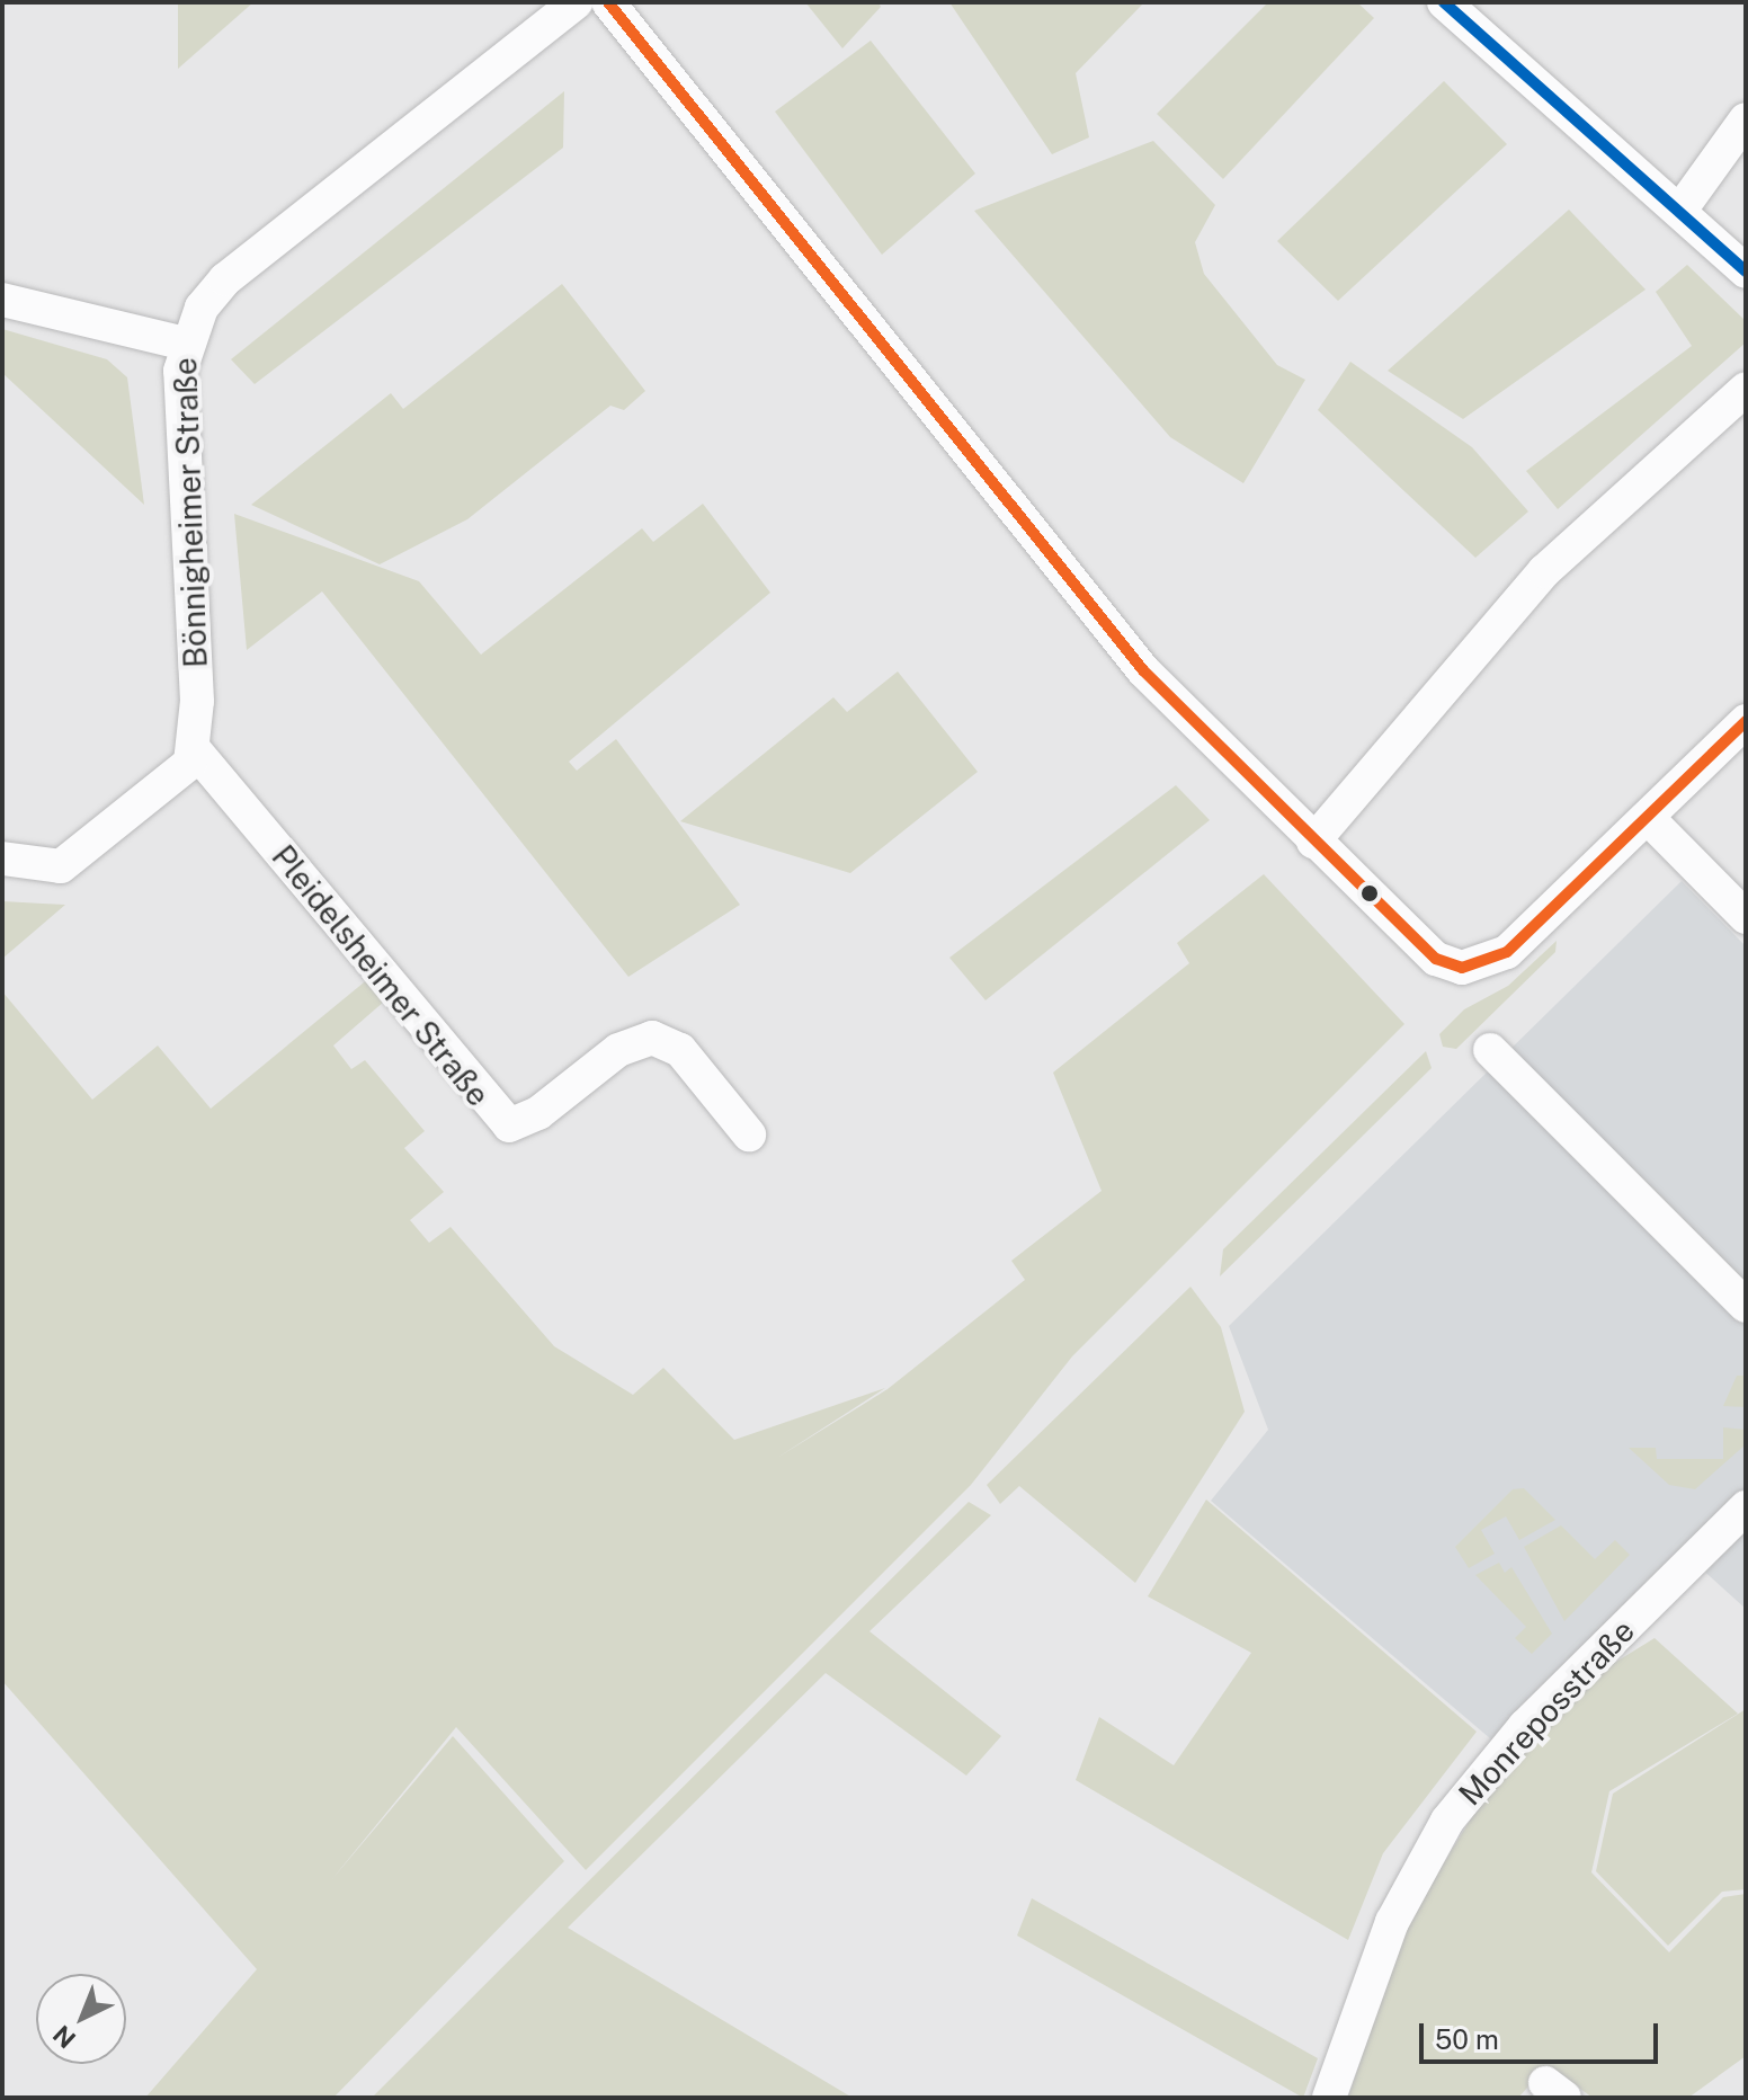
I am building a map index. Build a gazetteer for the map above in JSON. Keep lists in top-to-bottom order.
{
  "streets": {
    "street": ["Bönnigheimer Straße", "Pleidelsheimer Straße", "Monreposstraße"]
  },
  "crossings": [
    ["Bönnigheimer Straße", "Pleidelsheimer Straße"]
  ],
  "scale_bar": "50 m",
  "north": "bottom left"
}
